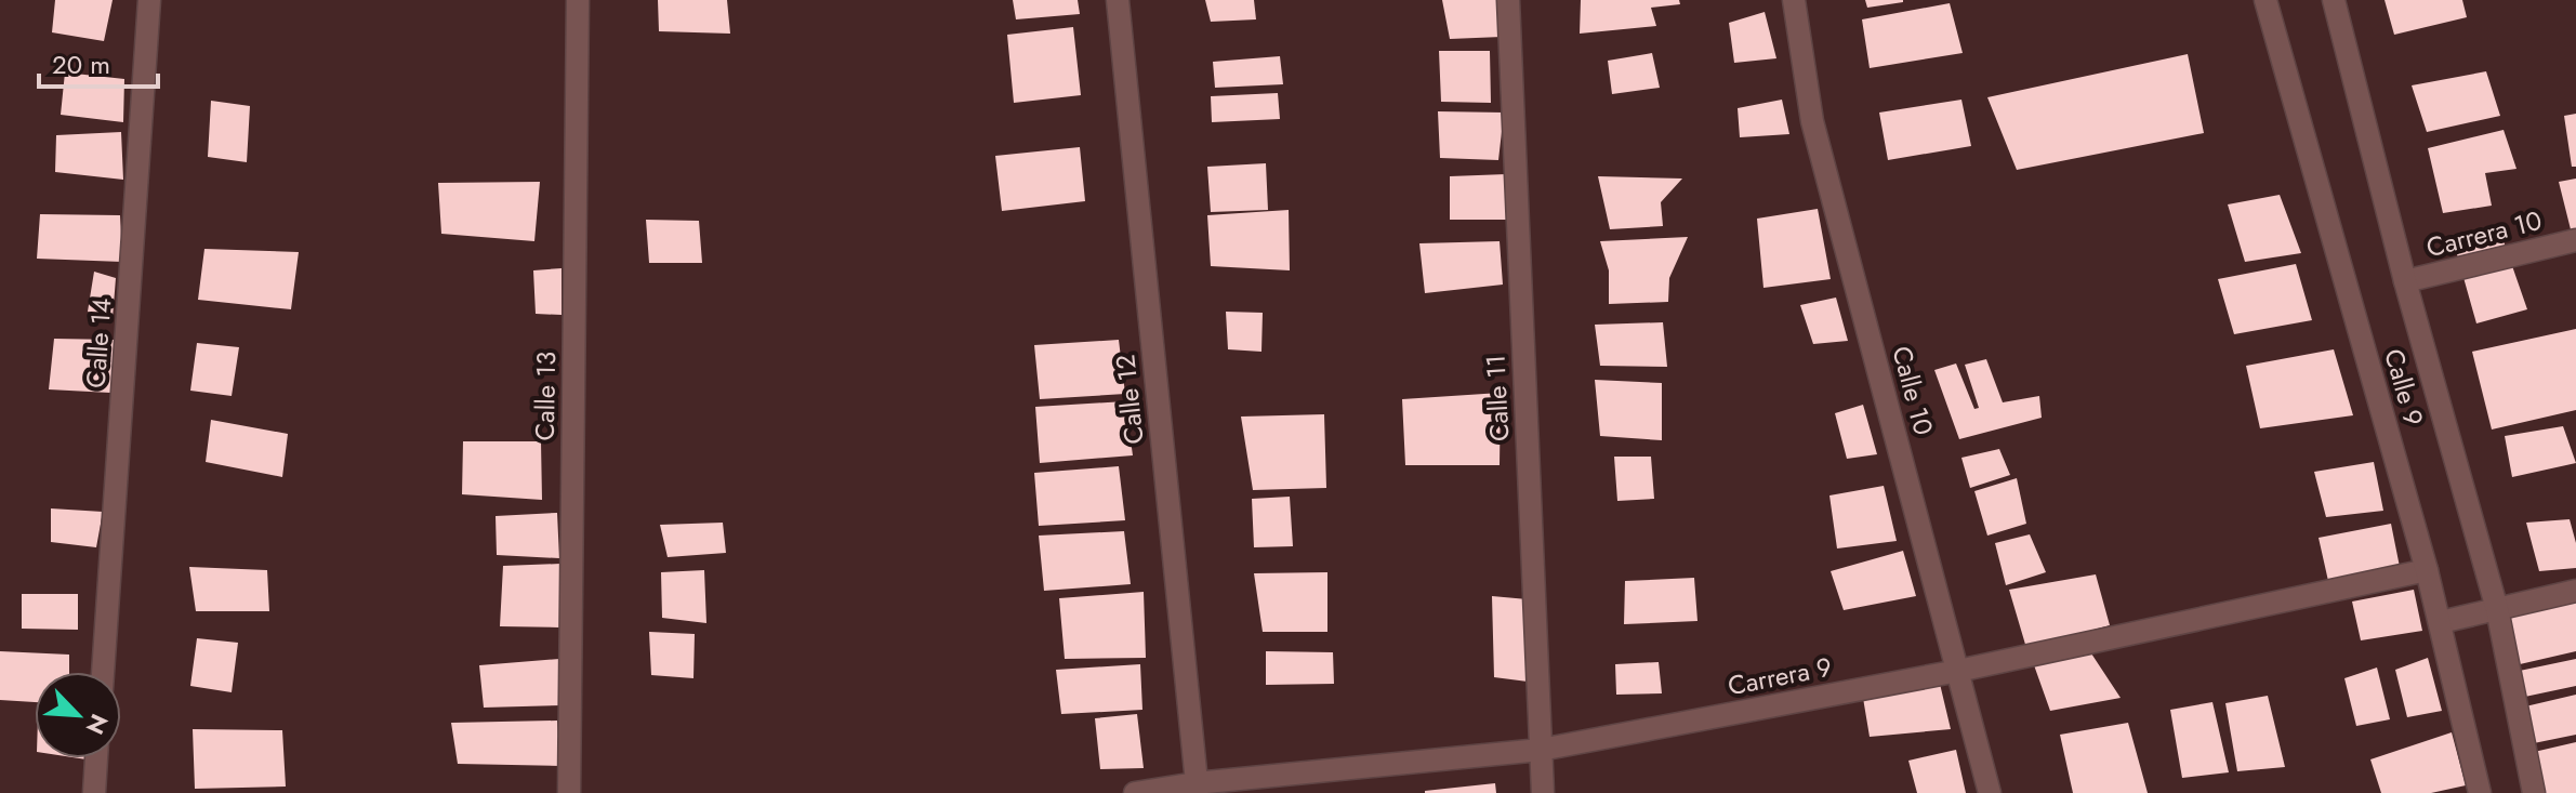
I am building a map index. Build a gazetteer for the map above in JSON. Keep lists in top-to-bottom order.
{
  "streets": {
    "street": [
      "Carrera 10",
      "Calle 14",
      "Calle 9",
      "Calle 10",
      "Calle 13",
      "Calle 11",
      "Calle 12",
      "Carrera 9"
    ]
  },
  "crossings": [
    ["Carrera 10", "Calle 9"],
    ["Calle 9", "Carrera 9"],
    ["Calle 10", "Carrera 9"],
    ["Calle 11", "Carrera 9"],
    ["Calle 12", "Carrera 9"]
  ],
  "scale_bar": "20 m",
  "north": "bottom right"
}
